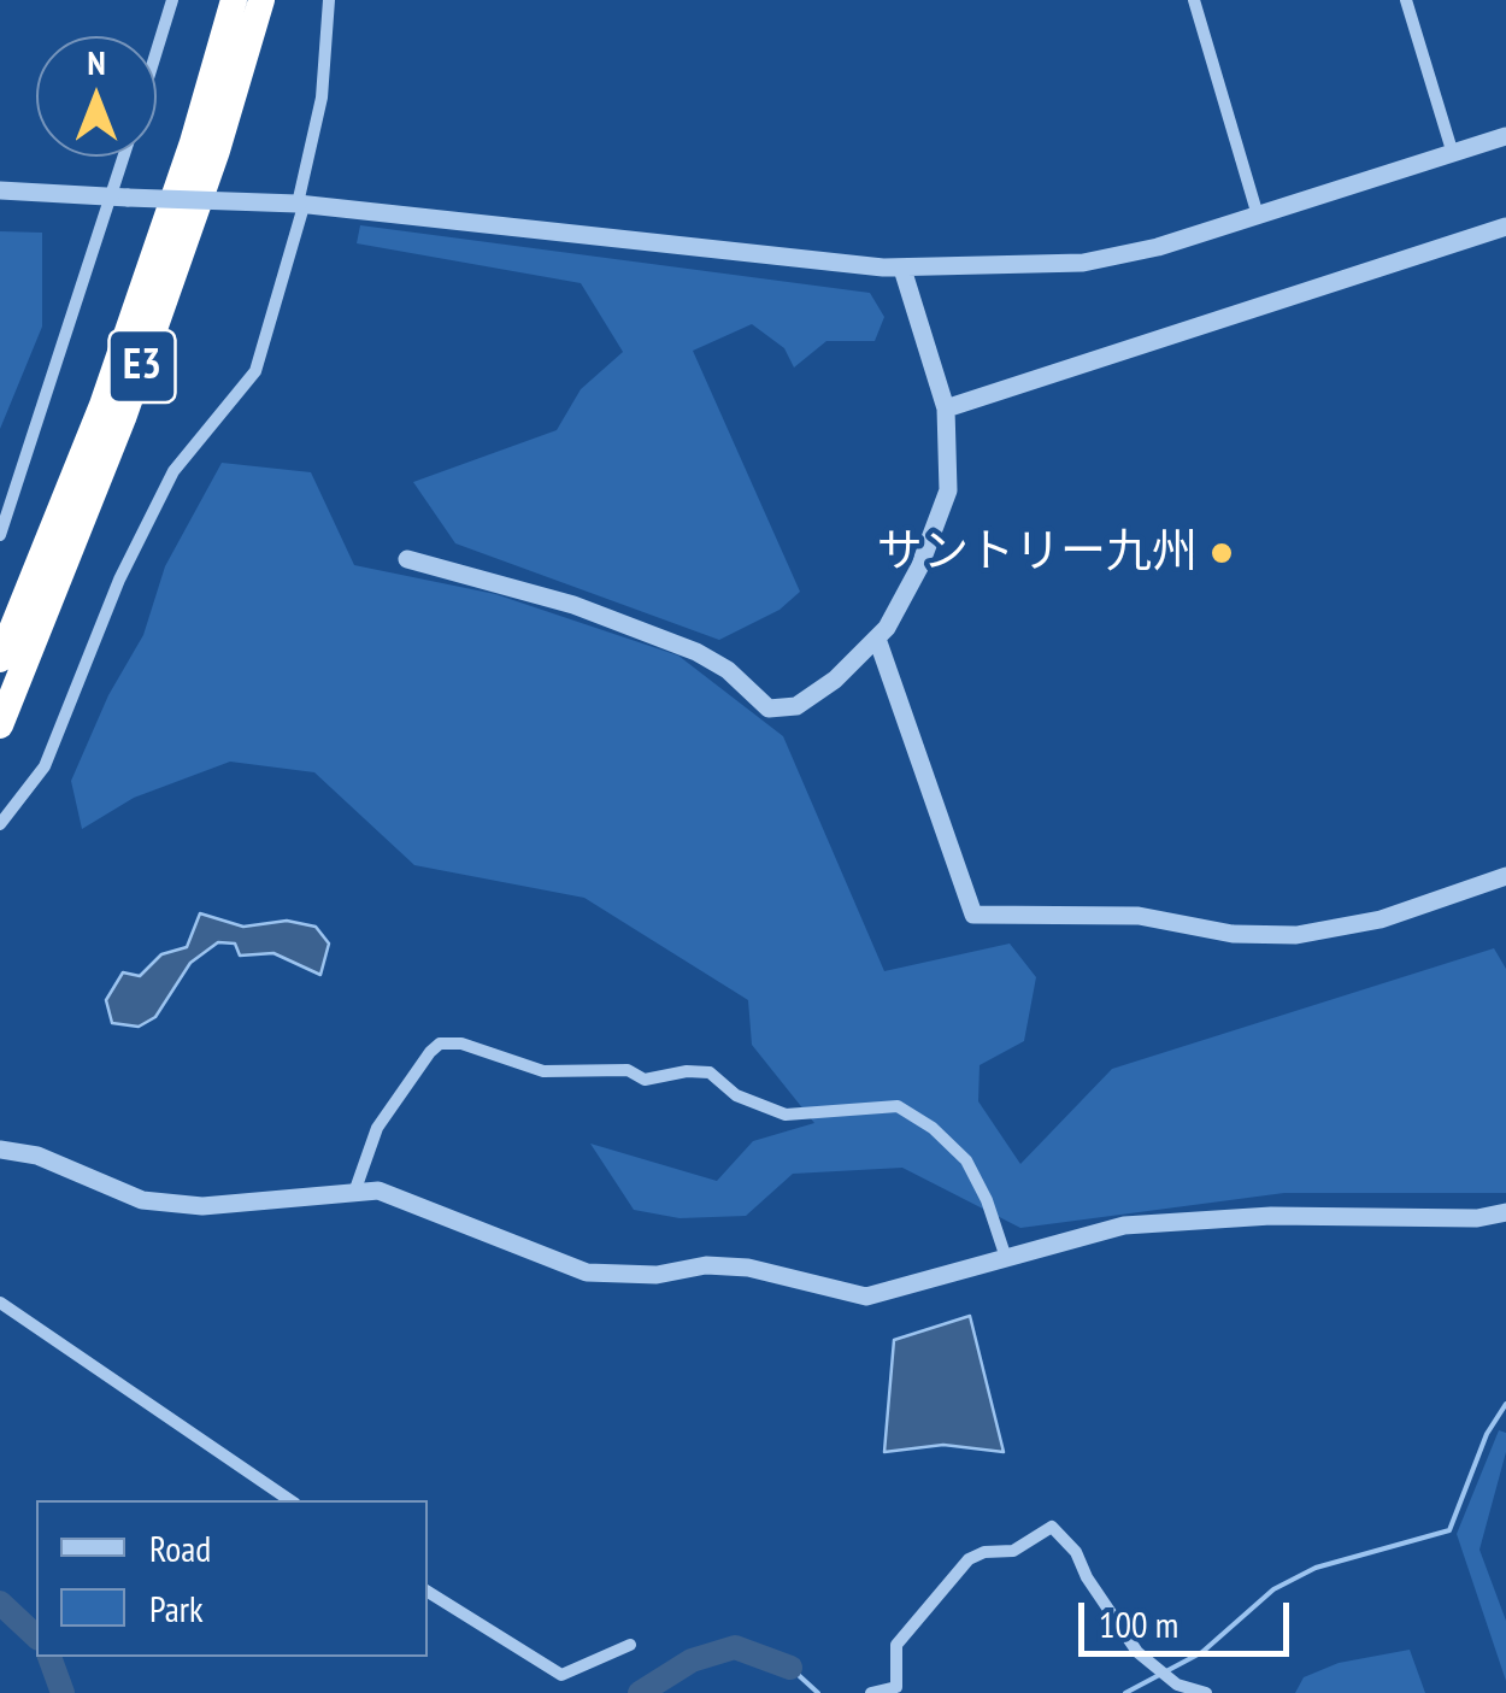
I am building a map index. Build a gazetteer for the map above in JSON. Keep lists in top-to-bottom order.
{
  "streets": {
    "highway": ["E3"]
  },
  "places": ["サントリー九州"],
  "legend": ["Road", "Park"],
  "scale_bar": "100 m",
  "north": "top"
}
